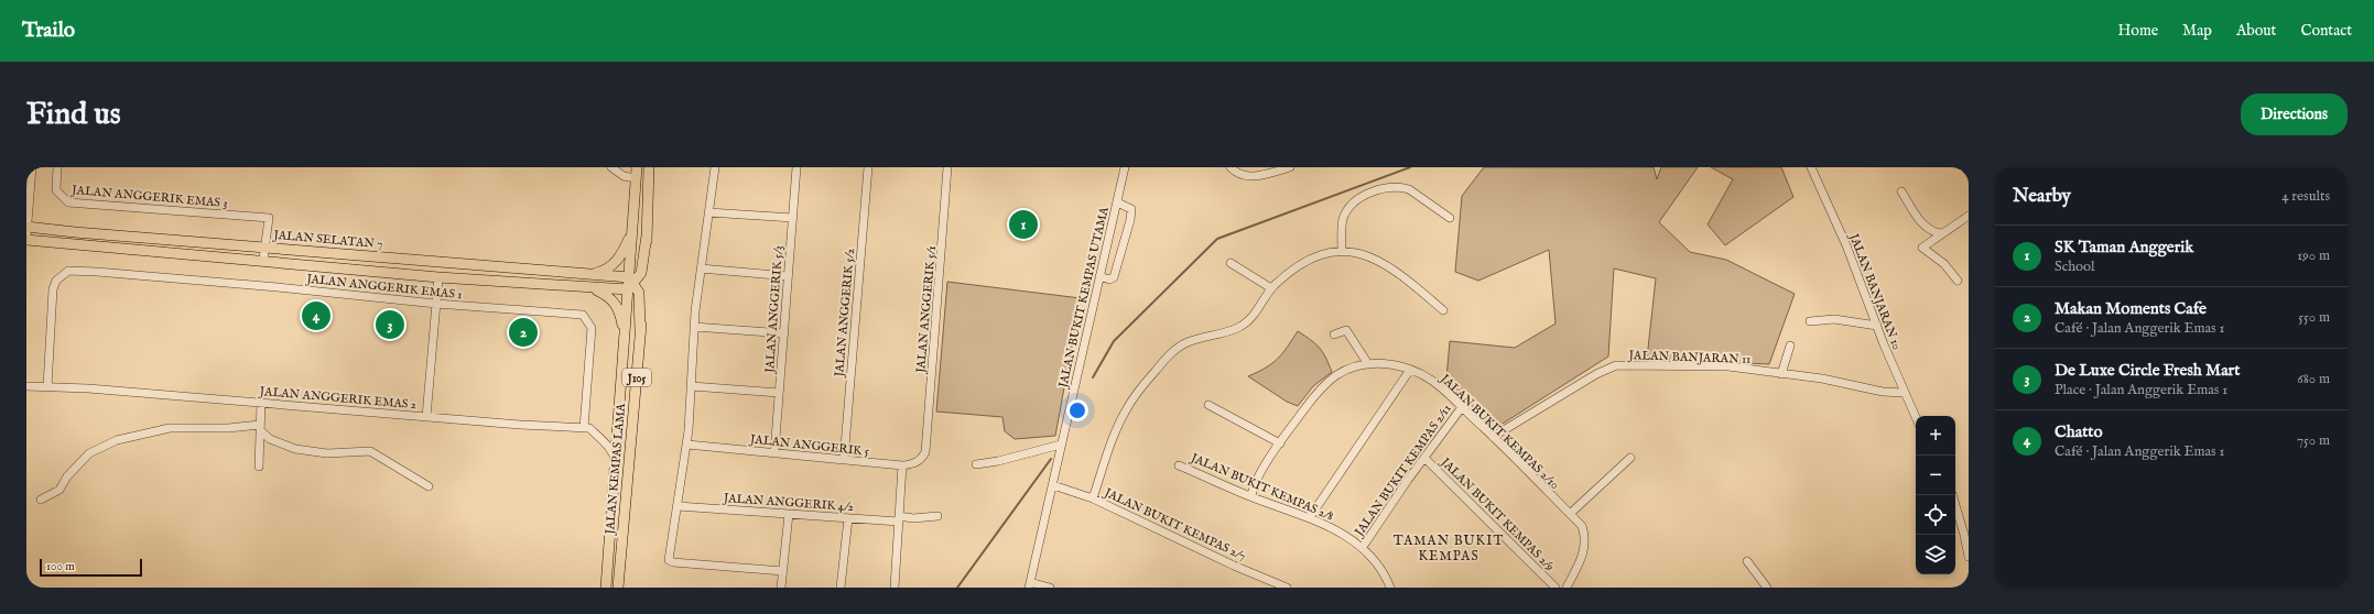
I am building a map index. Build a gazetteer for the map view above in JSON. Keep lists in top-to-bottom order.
{
  "streets": {
    "main road": ["JALAN SELATAN 7", "J105", "JALAN KEMPAS LAMA"],
    "street": [
      "JALAN ANGGERIK EMAS 3",
      "JALAN ANGGERIK EMAS 1",
      "JALAN BANJARAN 10",
      "JALAN BUKIT KEMPAS UTAMA",
      "JALAN ANGGERIK 5/3",
      "JALAN ANGGERIK 5/1",
      "JALAN ANGGERIK 5/2",
      "JALAN BANJARAN 11",
      "JALAN ANGGERIK EMAS 2",
      "JALAN BUKIT KEMPAS 2/10",
      "JALAN ANGGERIK 5",
      "JALAN BUKIT KEMPAS 2/11",
      "JALAN BUKIT KEMPAS 2/8",
      "JALAN ANGGERIK 4/2",
      "JALAN BUKIT KEMPAS 2/9",
      "JALAN BUKIT KEMPAS 2/7"
    ]
  },
  "crossings": [
    ["JALAN ANGGERIK EMAS 3", "JALAN SELATAN 7"],
    ["JALAN SELATAN 7", "JALAN KEMPAS LAMA"],
    ["JALAN ANGGERIK EMAS 1", "JALAN ANGGERIK EMAS 2"],
    ["JALAN BANJARAN 10", "JALAN BANJARAN 11"],
    ["JALAN BUKIT KEMPAS UTAMA", "JALAN BUKIT KEMPAS 2/7"],
    ["JALAN ANGGERIK 5/3", "JALAN ANGGERIK 5"],
    ["JALAN ANGGERIK 5/1", "JALAN ANGGERIK 5"],
    ["JALAN ANGGERIK 5/2", "JALAN ANGGERIK 5"],
    ["JALAN BANJARAN 11", "JALAN BUKIT KEMPAS 2/10"],
    ["JALAN BUKIT KEMPAS 2/10", "JALAN BUKIT KEMPAS 2/11"],
    ["JALAN BUKIT KEMPAS 2/10", "JALAN BUKIT KEMPAS 2/8"],
    ["JALAN BUKIT KEMPAS 2/11", "JALAN BUKIT KEMPAS 2/8"],
    ["JALAN BUKIT KEMPAS 2/11", "JALAN BUKIT KEMPAS 2/9"]
  ],
  "districts": ["TAMAN BUKIT KEMPAS"],
  "scale_bar": "100 m",
  "page": {
    "header": "Trailo",
    "nav": [
      "Home",
      "Map",
      "About",
      "Contact"
    ],
    "buttons": "Directions",
    "title": "Find us",
    "heading": ["Nearby", "4 results"],
    "pins": [
      "1",
      "4",
      "3",
      "2"
    ],
    "list": [
      {
        "mark": "1",
        "name": "SK Taman Anggerik",
        "note": "School",
        "value": "190 m"
      },
      {
        "mark": "2",
        "name": "Makan Moments Cafe",
        "note": "Café · Jalan Anggerik Emas 1",
        "value": "550 m"
      },
      {
        "mark": "3",
        "name": "De Luxe Circle Fresh Mart",
        "note": "Place · Jalan Anggerik Emas 1",
        "value": "680 m"
      },
      {
        "mark": "4",
        "name": "Chatto",
        "note": "Café · Jalan Anggerik Emas 1",
        "value": "750 m"
      }
    ],
    "map_buttons": ["+", "−"],
    "scale": "100 m"
  }
}
